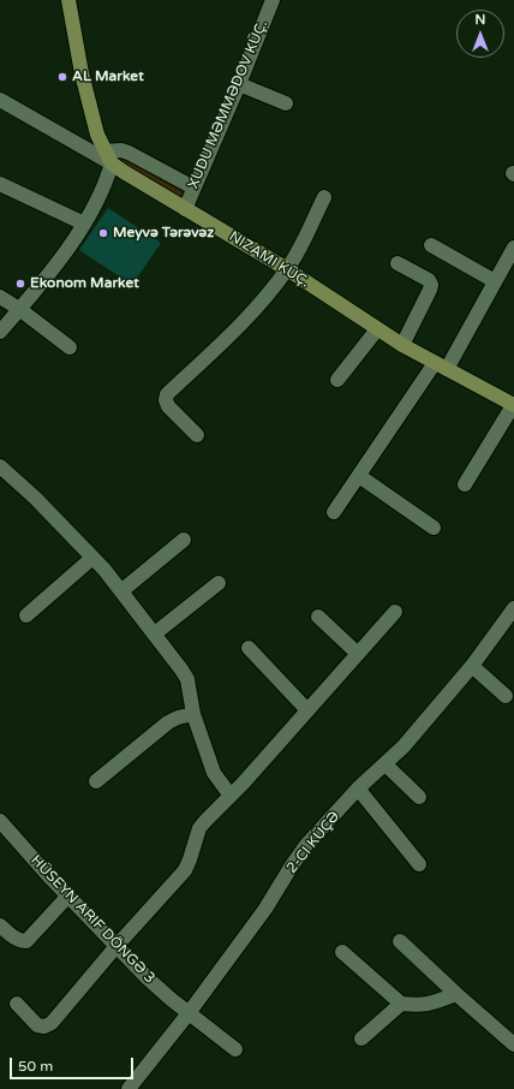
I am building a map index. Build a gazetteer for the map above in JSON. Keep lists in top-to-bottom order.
{
  "streets": {
    "street": [
      "XUDU MƏMMƏDOV KÜÇ.",
      "NIZAMI KÜÇ.",
      "2-CI KÜÇƏ",
      "HÜSEYN ARIF DÖNGƏ 3"
    ]
  },
  "crossings": [
    ["XUDU MƏMMƏDOV KÜÇ.", "NIZAMI KÜÇ."],
    ["2-CI KÜÇƏ", "HÜSEYN ARIF DÖNGƏ 3"]
  ],
  "places": ["AL Market", "Meyvə Tərəvəz", "Ekonom Market"],
  "scale_bar": "50 m",
  "north": "top"
}
